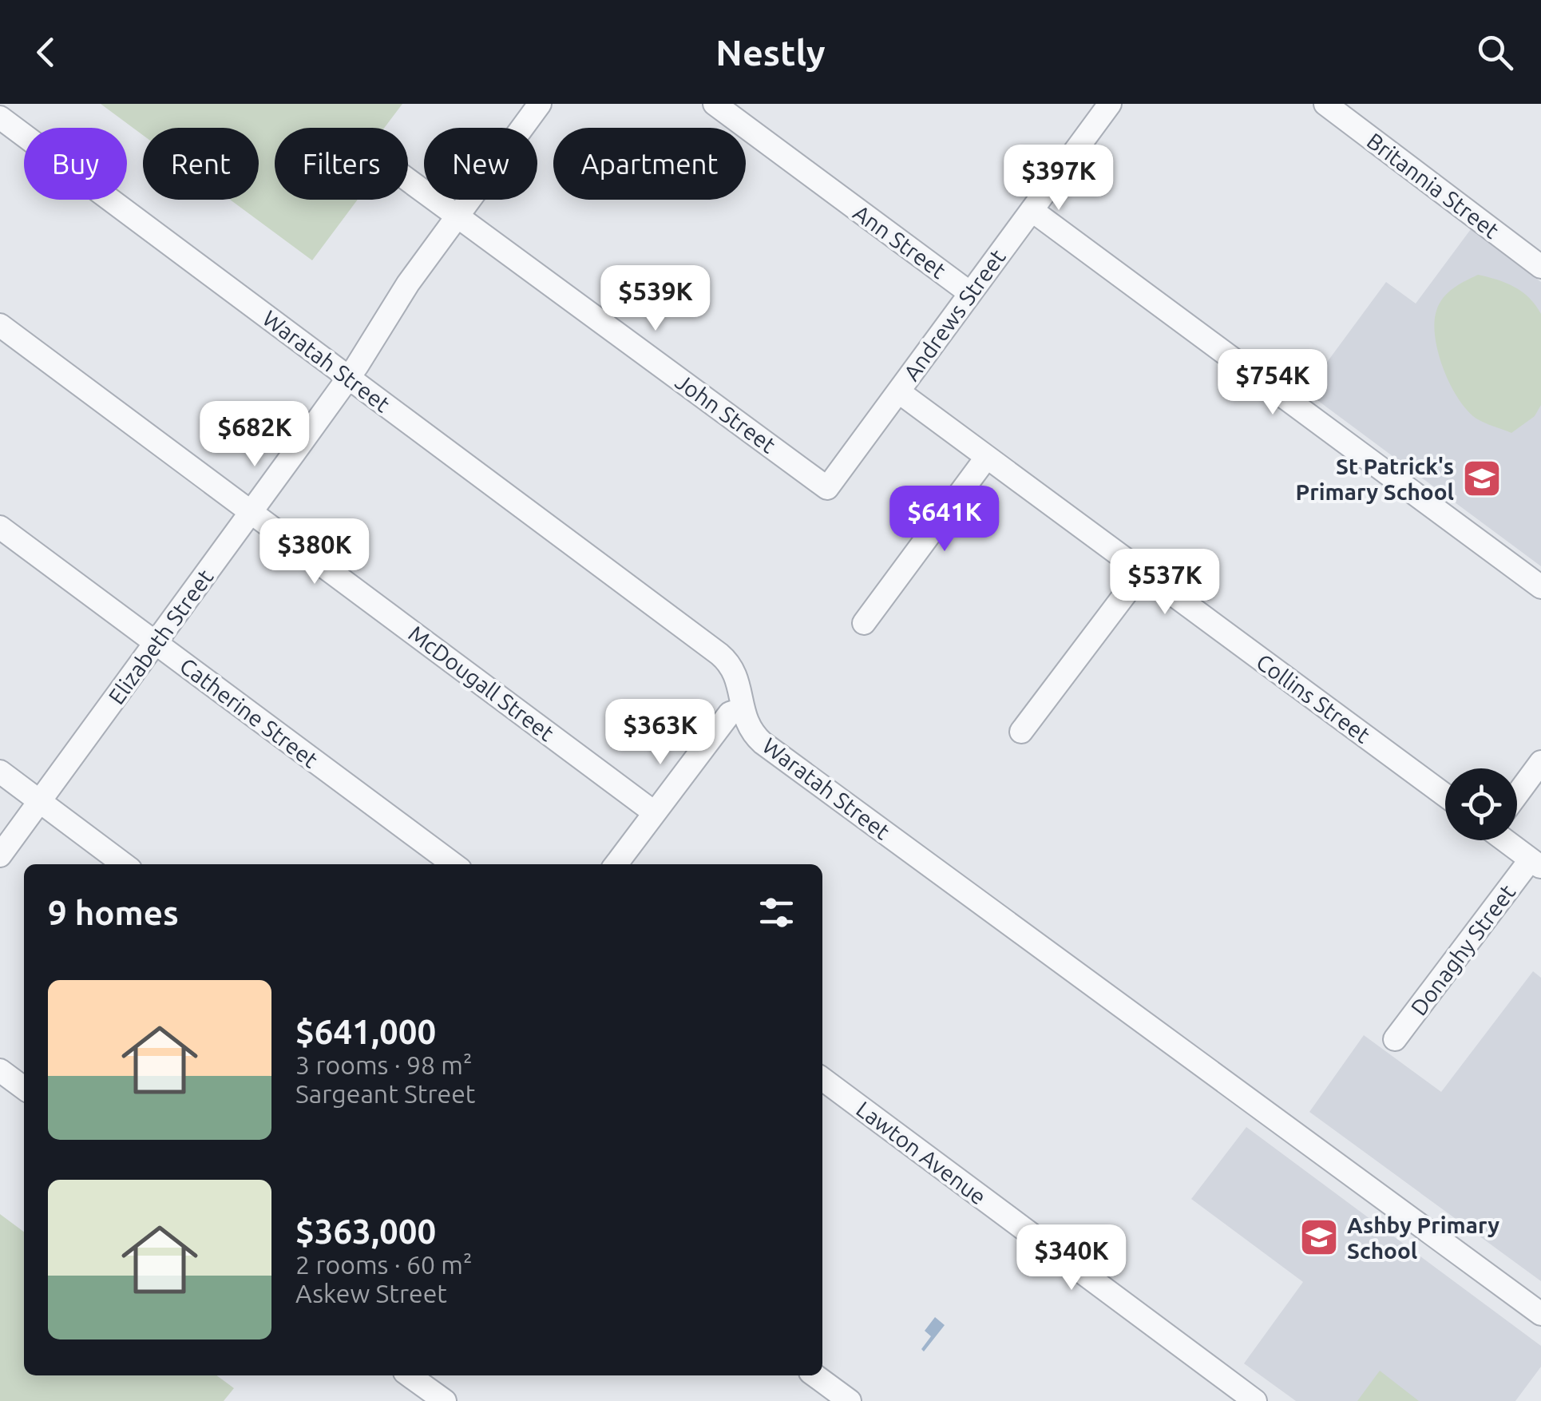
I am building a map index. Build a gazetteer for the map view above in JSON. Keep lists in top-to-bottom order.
{
  "streets": {
    "street": [
      "Britannia Street",
      "Ann Street",
      "Andrews Street",
      "Waratah Street",
      "John Street",
      "Elizabeth Street",
      "McDougall Street",
      "Collins Street",
      "Catherine Street",
      "Donaghy Street",
      "Lawton Avenue"
    ]
  },
  "crossings": [
    ["Ann Street", "Andrews Street"],
    ["Andrews Street", "John Street"],
    ["Andrews Street", "Collins Street"],
    ["Waratah Street", "Elizabeth Street"],
    ["John Street", "Elizabeth Street"],
    ["Elizabeth Street", "McDougall Street"],
    ["Elizabeth Street", "Catherine Street"]
  ],
  "places": {
    "school or university": ["St Patrick's Primary School", "Ashby Primary School"]
  },
  "page": {
    "header": "Nestly",
    "chip": [
      "Buy",
      "Rent",
      "Filters",
      "New",
      "Apartment"
    ],
    "price": [
      "$397K",
      "$539K",
      "$754K",
      "$682K",
      "$641K",
      "$380K",
      "$537K",
      "$363K",
      "$340K"
    ],
    "heading": "9 homes",
    "list": [
      {
        "name": "$641,000",
        "note": "3 rooms · 98 m² · Sargeant Street"
      },
      {
        "name": "$363,000",
        "note": "2 rooms · 60 m² · Askew Street"
      }
    ]
  }
}
